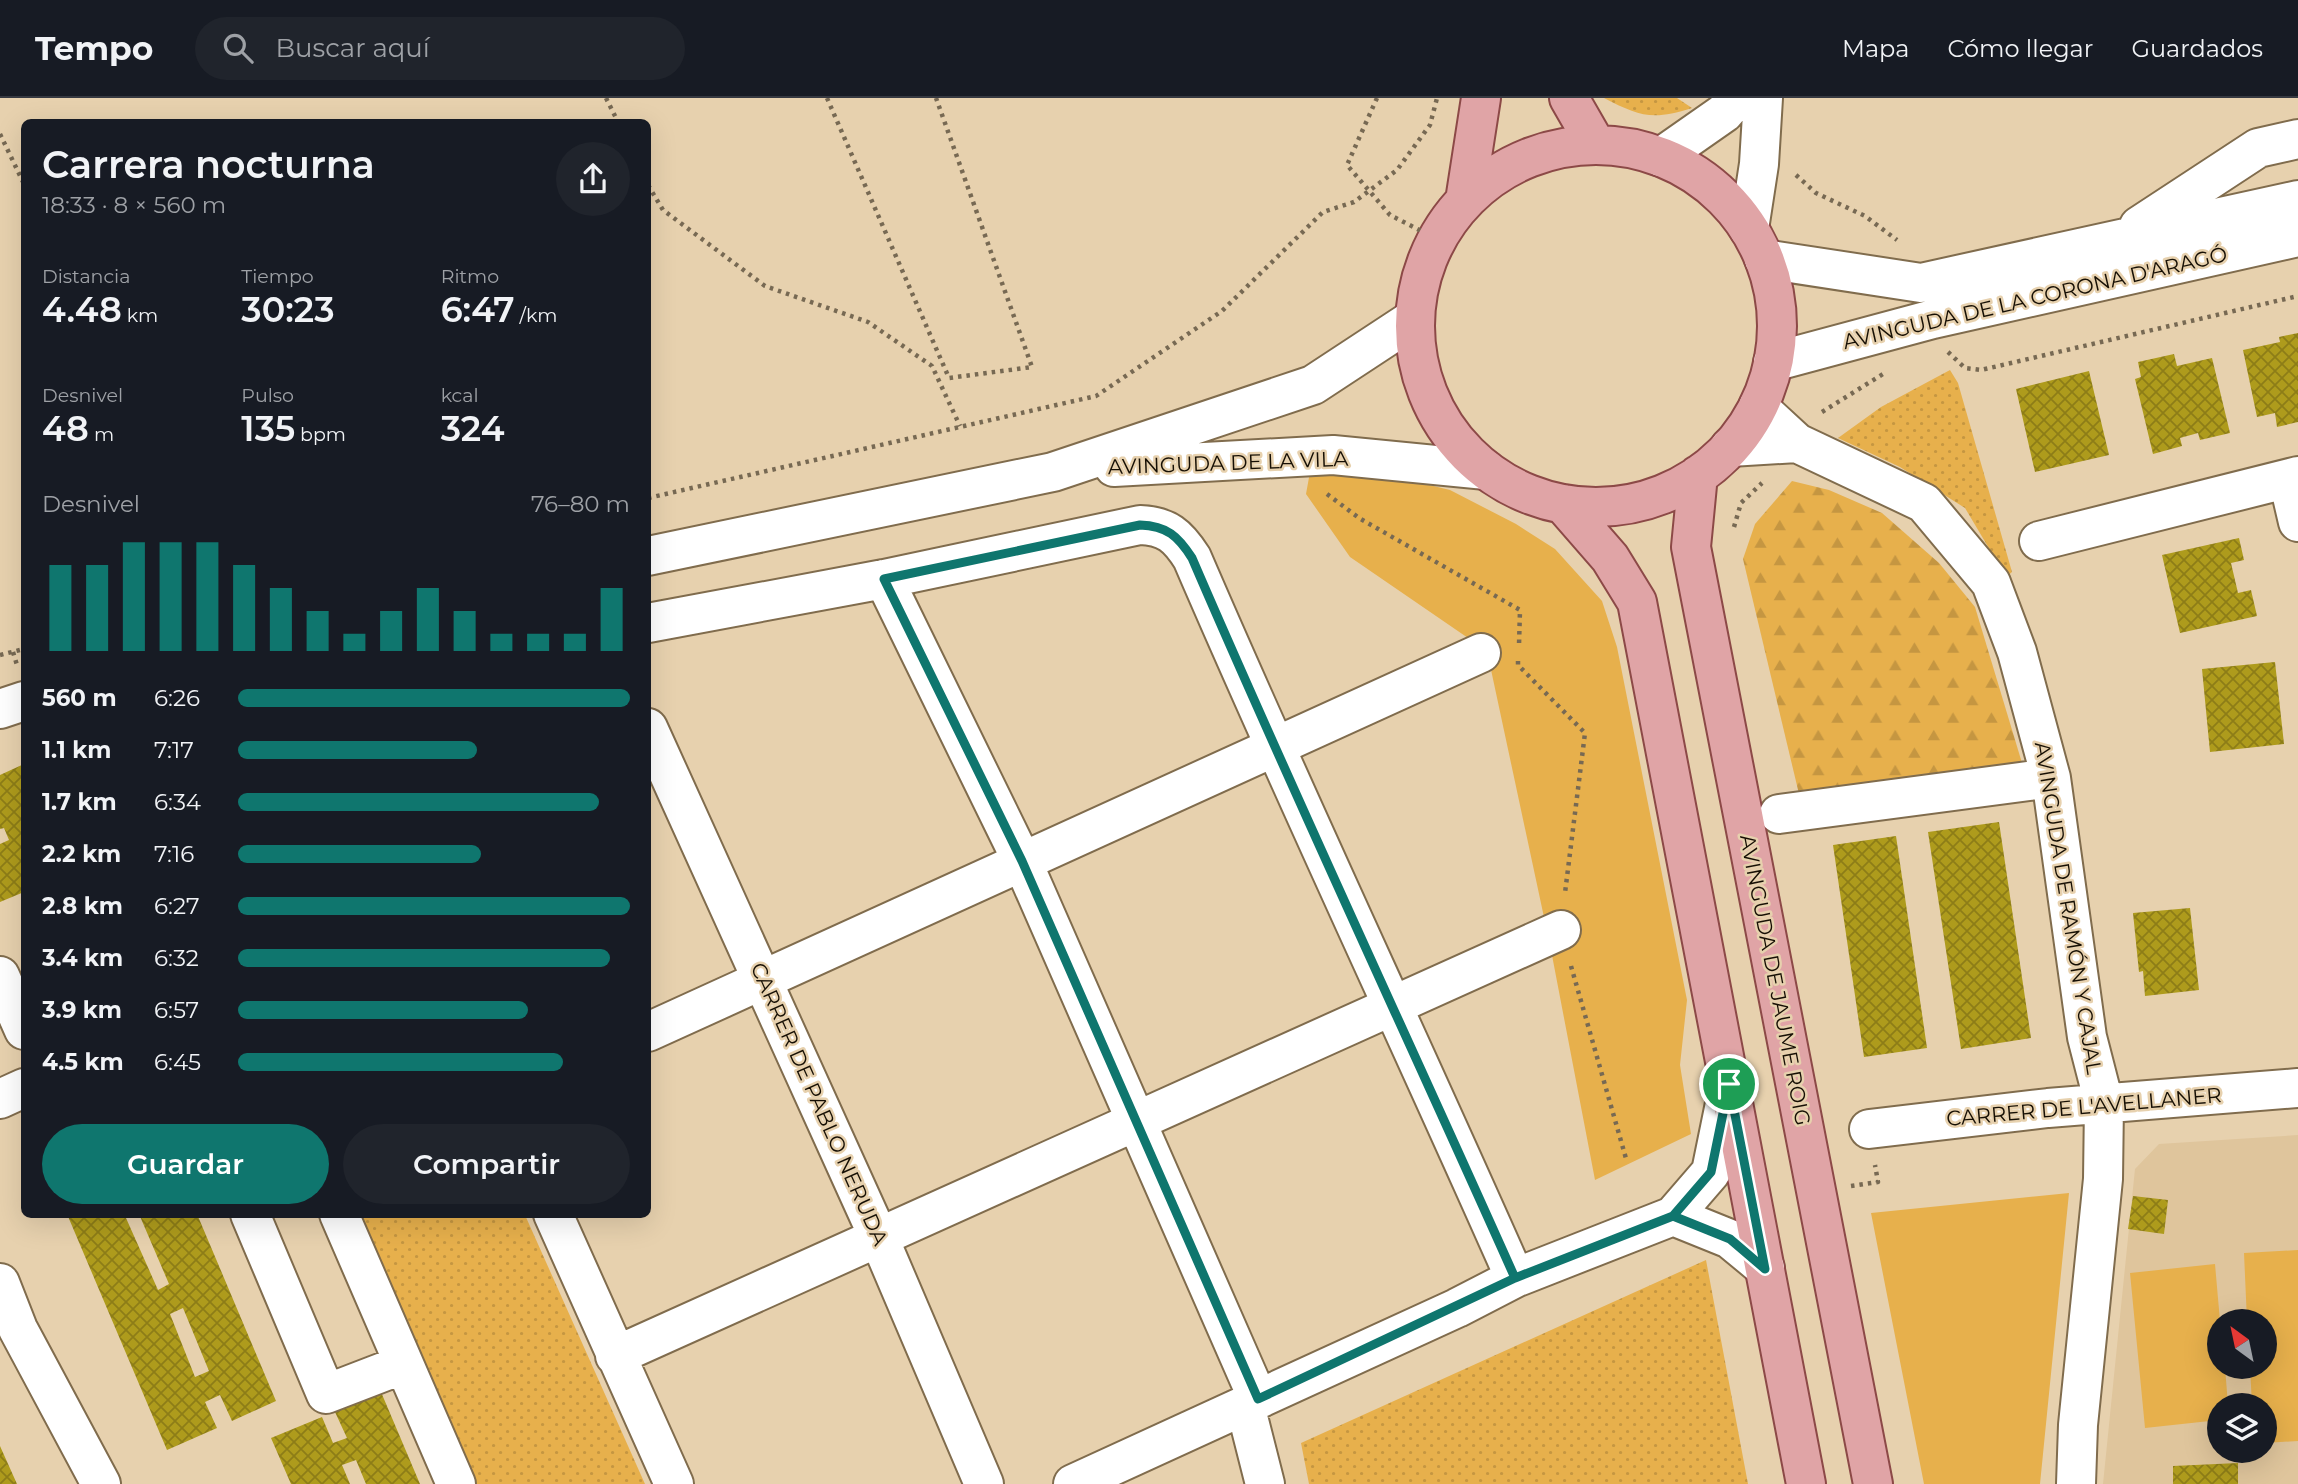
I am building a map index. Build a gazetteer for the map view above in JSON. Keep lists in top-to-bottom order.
{
  "streets": {
    "main road": ["AVINGUDA DE JAUME ROIG"],
    "street": [
      "AVINGUDA DE LA CORONA D'ARAGÓ",
      "AVINGUDA DE LA VILA",
      "AVINGUDA DE RAMÓN Y CAJAL",
      "CARRER DE PABLO NERUDA",
      "CARRER DE L'AVELLANER"
    ]
  },
  "crossings": [
    ["AVINGUDA DE RAMÓN Y CAJAL", "CARRER DE L'AVELLANER"]
  ],
  "north": "top left",
  "page": {
    "header": "Tempo",
    "search": "Buscar aquí",
    "nav": ["Mapa", "Cómo llegar", "Guardados"],
    "heading": ["Carrera nocturna", "18:33 · 8 × 560 m"],
    "stats": [
      ["Distancia", "4.48 km"],
      ["Tiempo", "30:23"],
      ["Ritmo", "6:47 /km"],
      ["Desnivel", "48 m"],
      ["Pulso", "135 bpm"],
      ["kcal", "324"]
    ],
    "chart": ["Desnivel", "76–80 m"],
    "list": [
      {
        "name": "560 m",
        "note": "6:26"
      },
      {
        "name": "1.1 km",
        "note": "7:17"
      },
      {
        "name": "1.7 km",
        "note": "6:34"
      },
      {
        "name": "2.2 km",
        "note": "7:16"
      },
      {
        "name": "2.8 km",
        "note": "6:27"
      },
      {
        "name": "3.4 km",
        "note": "6:32"
      },
      {
        "name": "3.9 km",
        "note": "6:57"
      },
      {
        "name": "4.5 km",
        "note": "6:45"
      }
    ],
    "buttons": ["Guardar", "Compartir"]
  }
}
